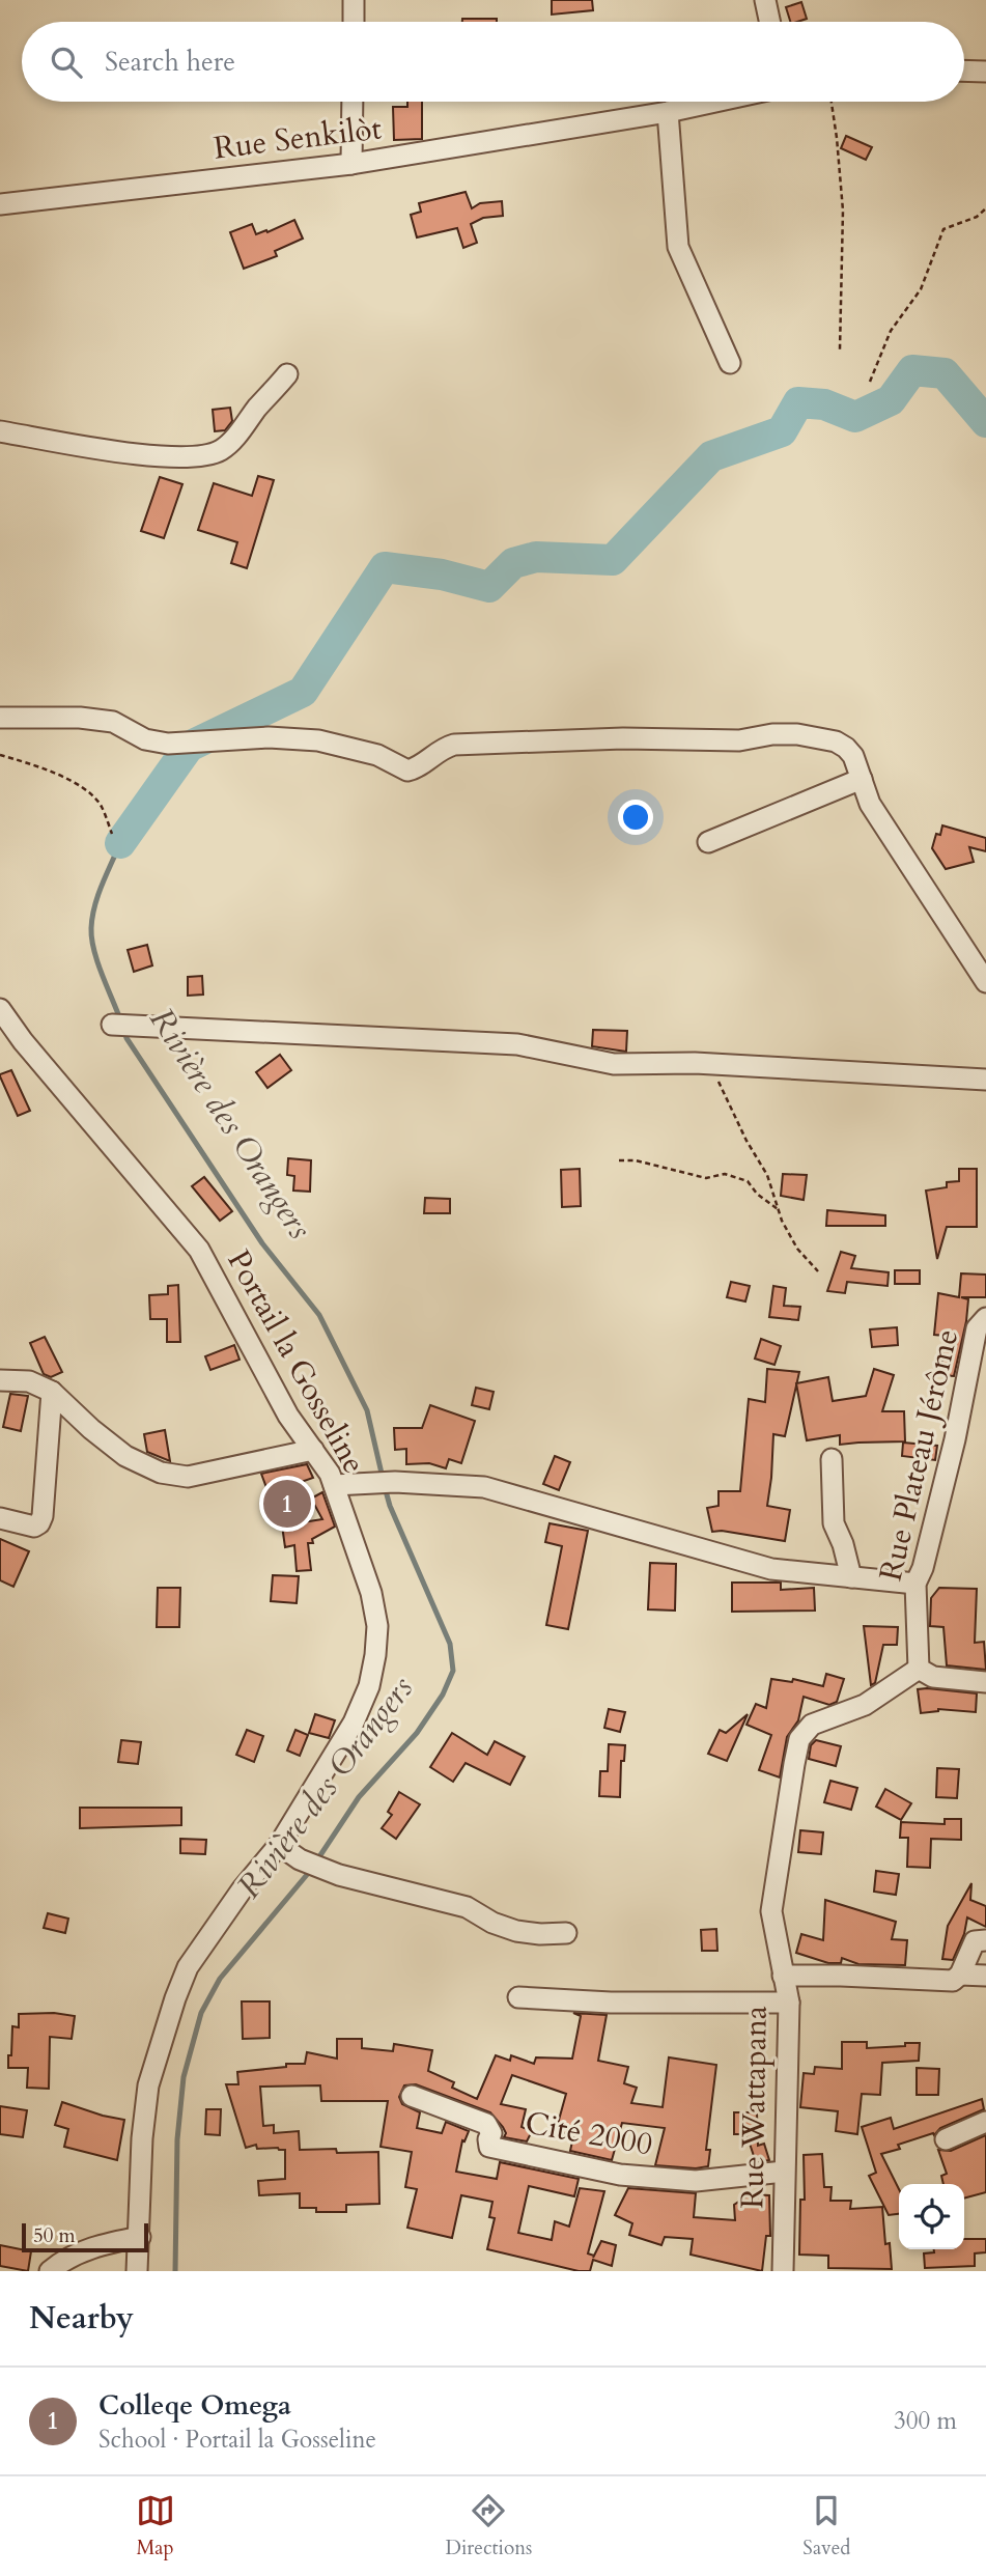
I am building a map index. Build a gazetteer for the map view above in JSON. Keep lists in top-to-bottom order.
{
  "streets": {
    "street": [
      "Rue Senkilòt",
      "Portail la Gosseline",
      "Rue Plateau Jérôme",
      "Rue Wattapana",
      "Cité 2000"
    ]
  },
  "crossings": [
    ["Rue Plateau Jérôme", "Rue Wattapana"],
    ["Rue Wattapana", "Cité 2000"]
  ],
  "water": ["Rivière des Orangers"],
  "scale_bar": "50 m",
  "page": {
    "search": "Search here",
    "pins": "1",
    "scale": "50 m",
    "heading": "Nearby",
    "list": [
      {
        "mark": "1",
        "name": "Colleqe Omega",
        "note": "School · Portail la Gosseline",
        "value": "300 m"
      }
    ],
    "nav": ["Map", "Directions", "Saved"]
  }
}
